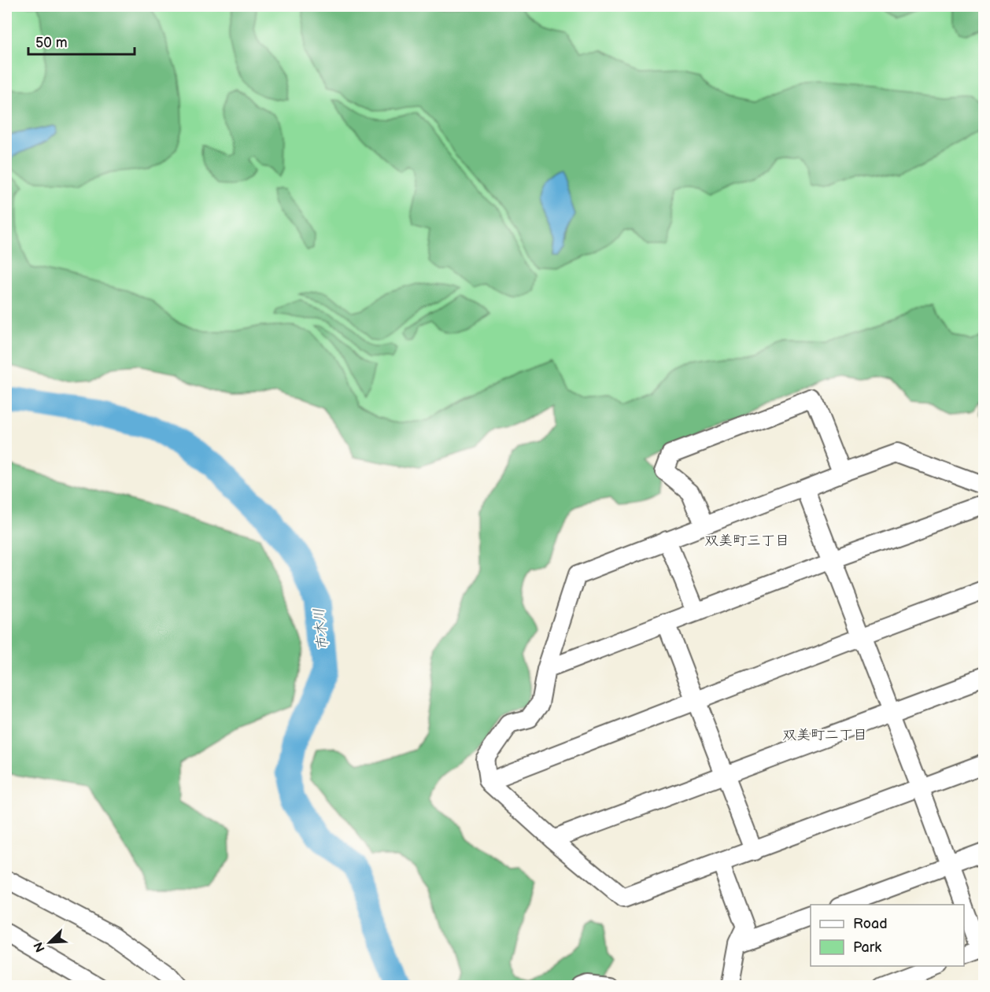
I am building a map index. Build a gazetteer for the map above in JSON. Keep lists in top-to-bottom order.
{
  "districts": ["双美町三丁目", "双美町二丁目"],
  "water": ["市木川"],
  "legend": ["Road", "Park"],
  "scale_bar": "50 m",
  "north": "bottom left"
}
